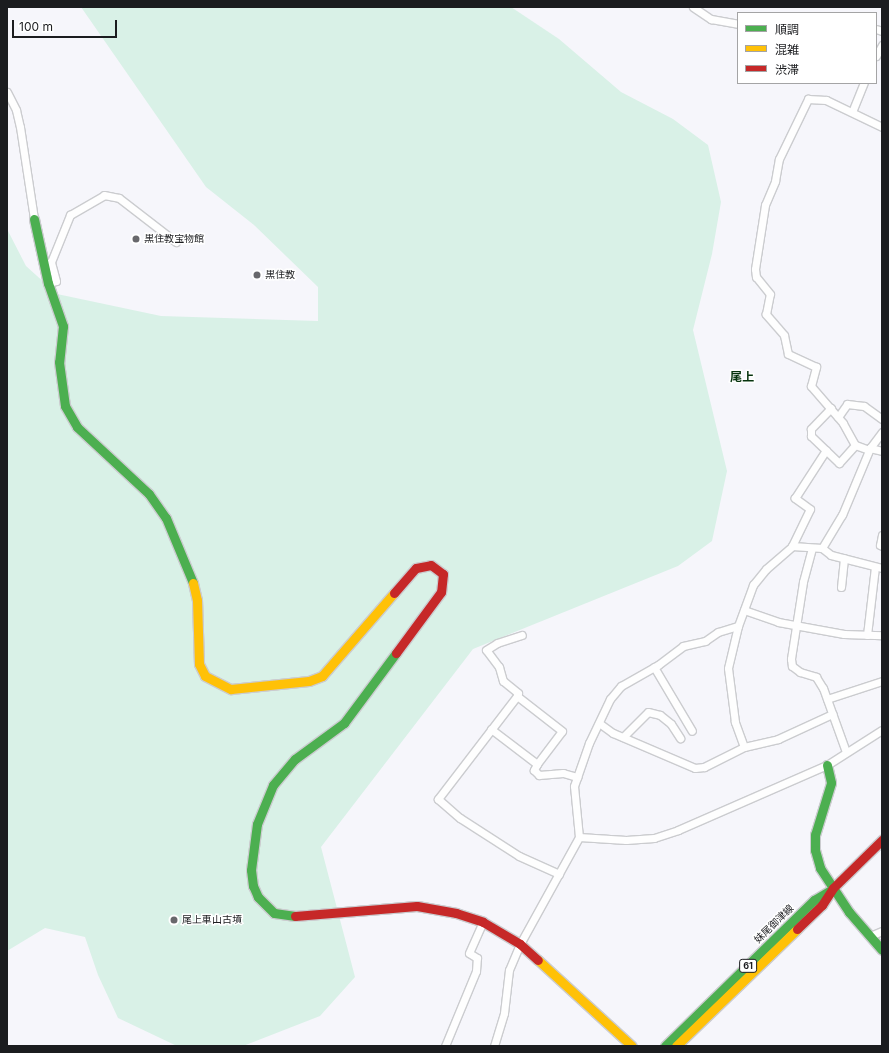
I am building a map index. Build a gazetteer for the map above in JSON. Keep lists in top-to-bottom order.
{
  "streets": {
    "street": ["妹尾御津線", "61"]
  },
  "districts": ["尾上"],
  "places": ["黒住教宝物館", "黒住教", "尾上車山古墳"],
  "legend": ["順調", "混雑", "渋滞"],
  "scale_bar": "100 m"
}
